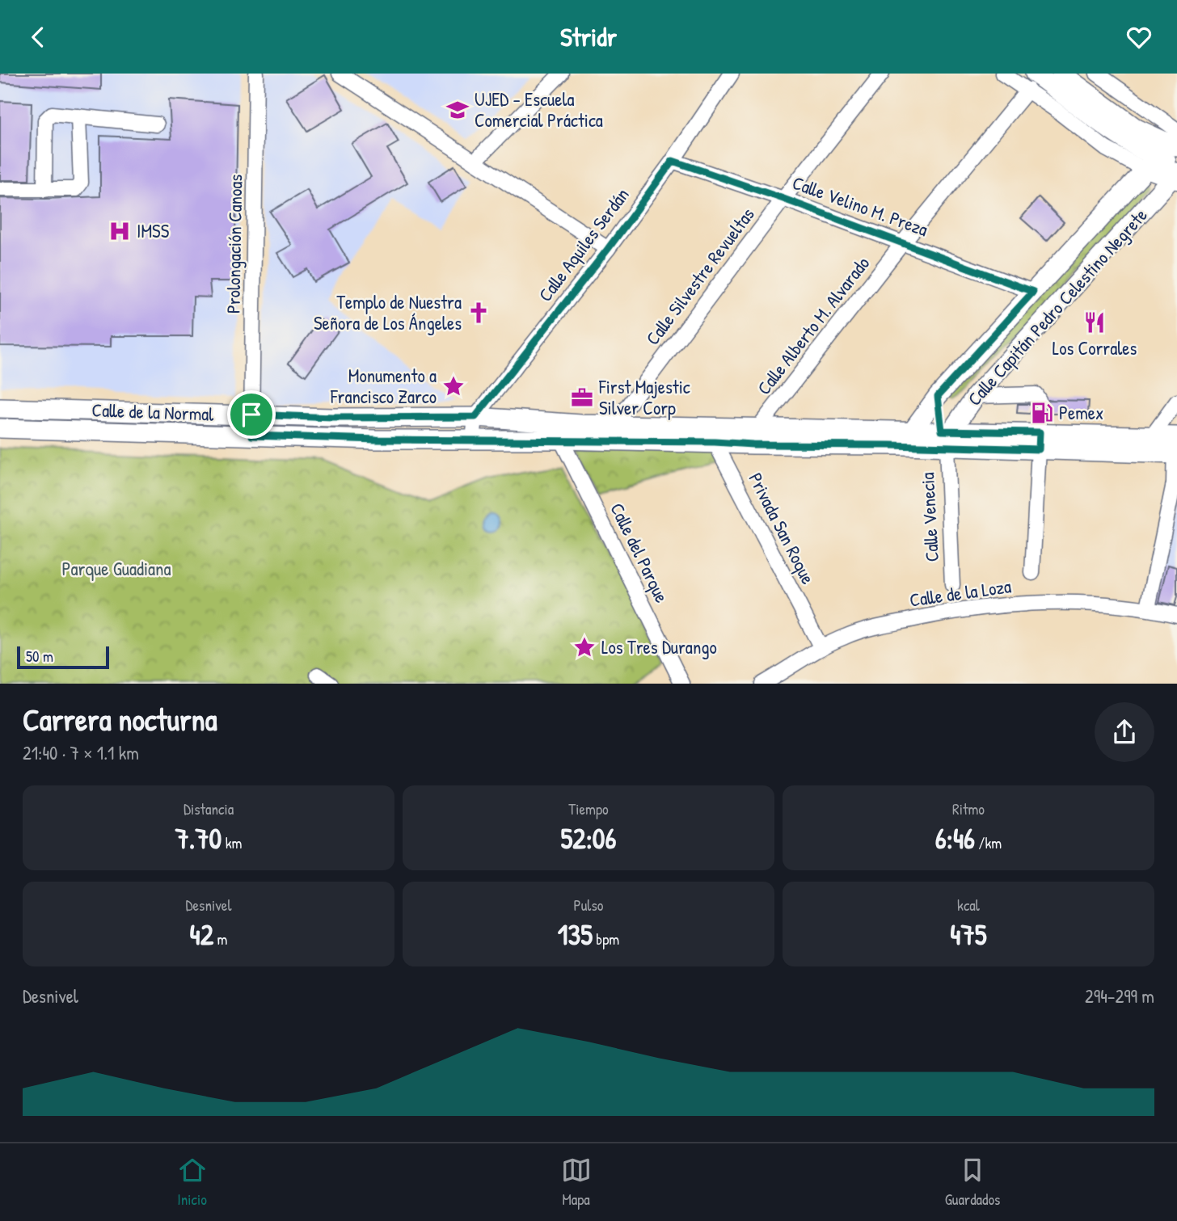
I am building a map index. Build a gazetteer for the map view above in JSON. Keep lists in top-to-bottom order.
{
  "streets": {
    "main road": ["Calle Capitán Pedro Celestino Negrete", "Calle de la Normal"],
    "street": [
      "Calle Velino M. Preza",
      "Prolongación Canoas",
      "Calle Aquiles Serdán",
      "Calle Silvestre Revueltas",
      "Calle Alberto M. Alvarado",
      "Calle Venecia",
      "Privada San Roque",
      "Calle del Parque",
      "Calle de la Loza"
    ]
  },
  "crossings": [
    ["Calle Velino M. Preza", "Calle Aquiles Serdán"],
    ["Calle Velino M. Preza", "Calle Silvestre Revueltas"],
    ["Calle Velino M. Preza", "Calle Capitán Pedro Celestino Negrete"],
    ["Calle Velino M. Preza", "Calle Alberto M. Alvarado"],
    ["Prolongación Canoas", "Calle de la Normal"],
    ["Calle Aquiles Serdán", "Calle de la Normal"],
    ["Calle Silvestre Revueltas", "Calle de la Normal"],
    ["Calle Capitán Pedro Celestino Negrete", "Calle Venecia"],
    ["Calle de la Normal", "Privada San Roque"],
    ["Calle de la Normal", "Calle del Parque"],
    ["Privada San Roque", "Calle de la Loza"]
  ],
  "parks": ["Parque Guadiana"],
  "places": {
    "school or university": ["UJED - Escuela Comercial Práctica"],
    "hospital": ["IMSS"],
    "church": ["Templo de Nuestra Señora de Los Ángeles"],
    "restaurant": ["Los Corrales"],
    "place": ["Monumento a Francisco Zarco", "Los Tres Durango"],
    "office": ["First Majestic Silver Corp"],
    "fuel station": ["Pemex"]
  },
  "scale_bar": "50 m",
  "page": {
    "header": "Stridr",
    "scale": "50 m",
    "heading": ["Carrera nocturna", "21:40 · 7 × 1.1 km"],
    "stats": [
      ["Distancia", "7.70 km"],
      ["Tiempo", "52:06"],
      ["Ritmo", "6:46 /km"],
      ["Desnivel", "42 m"],
      ["Pulso", "135 bpm"],
      ["kcal", "475"]
    ],
    "chart": ["Desnivel", "294–299 m"],
    "tabs": ["Inicio", "Mapa", "Guardados"]
  }
}
